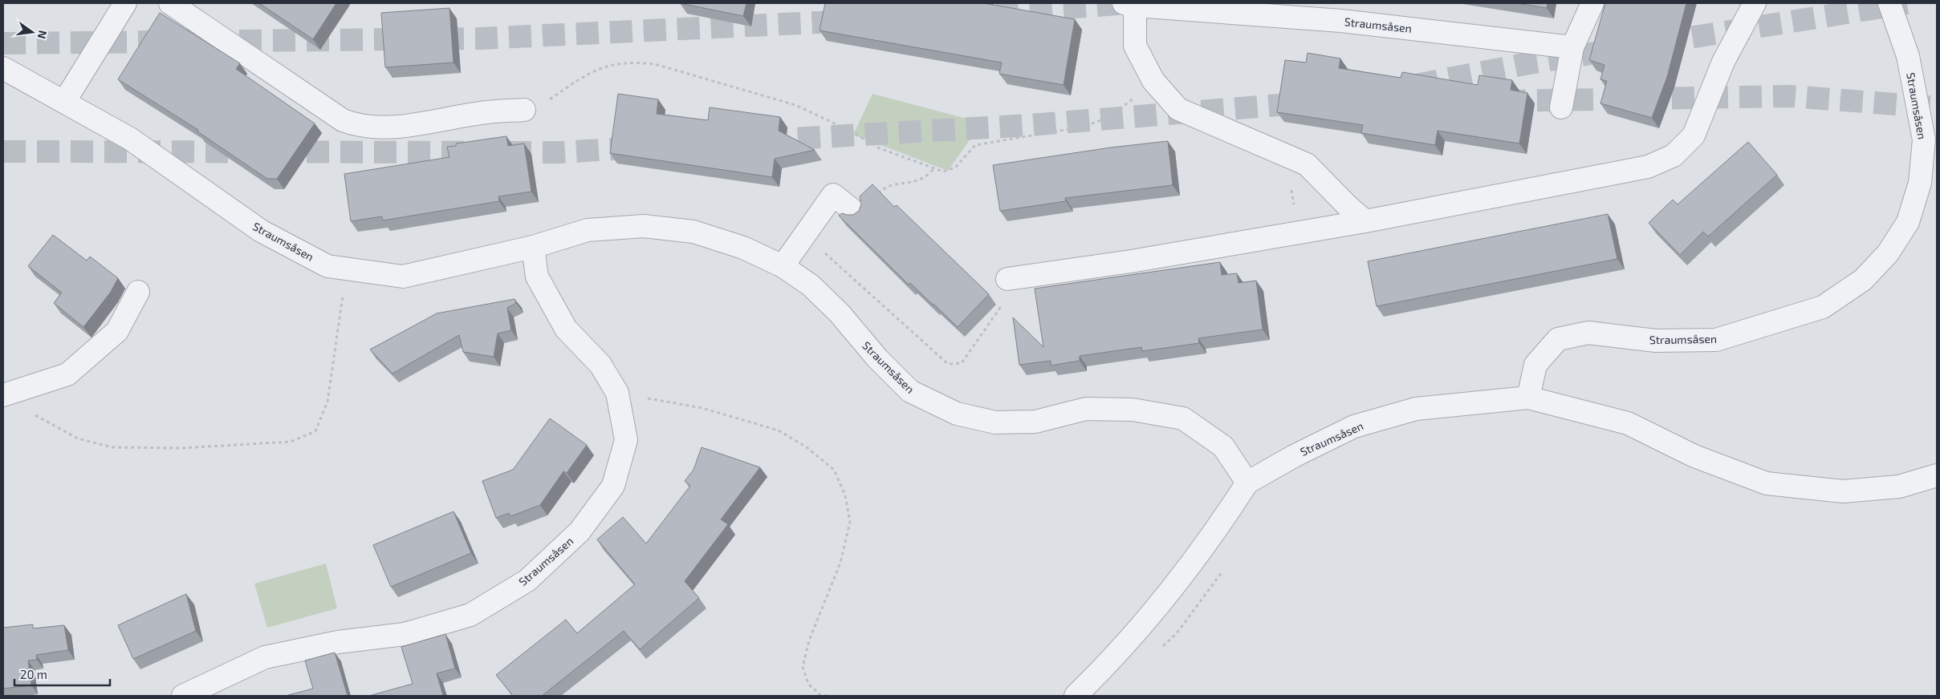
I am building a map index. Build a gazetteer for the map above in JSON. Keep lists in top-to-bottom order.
{
  "streets": {
    "street": ["Straumsåsen"]
  },
  "scale_bar": "20 m",
  "north": "right"
}
